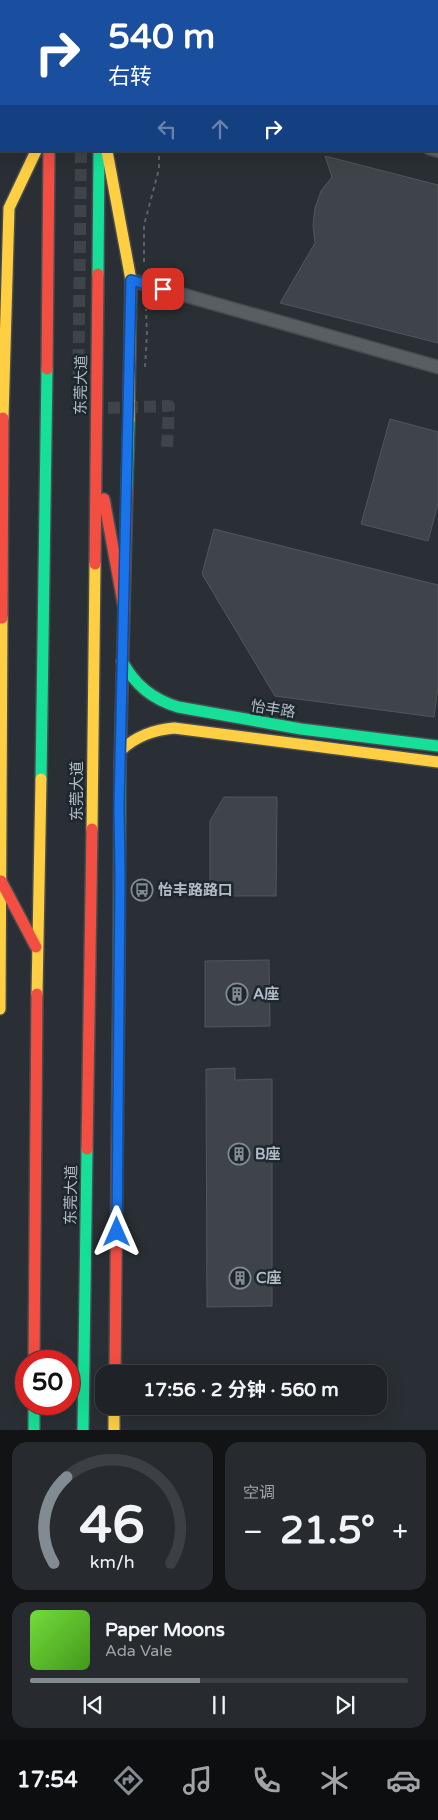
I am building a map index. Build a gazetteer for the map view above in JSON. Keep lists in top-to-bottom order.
{
  "streets": {
    "main road": ["东莞大道", "怡丰路"]
  },
  "places": {
    "bus stop": ["怡丰路路口"],
    "building": ["A座", "B座", "C座"]
  },
  "page": {
    "turn": ["540 m", "右转"],
    "limit": "50",
    "trip": "17:56 · 2 分钟 · 560 m",
    "tile": "空调",
    "heat": ["−", "21.5°", "+"],
    "song": ["Paper Moons", "Ada Vale"],
    "tabs": "17:54",
    "gauge": ["46", "km/h"]
  }
}
